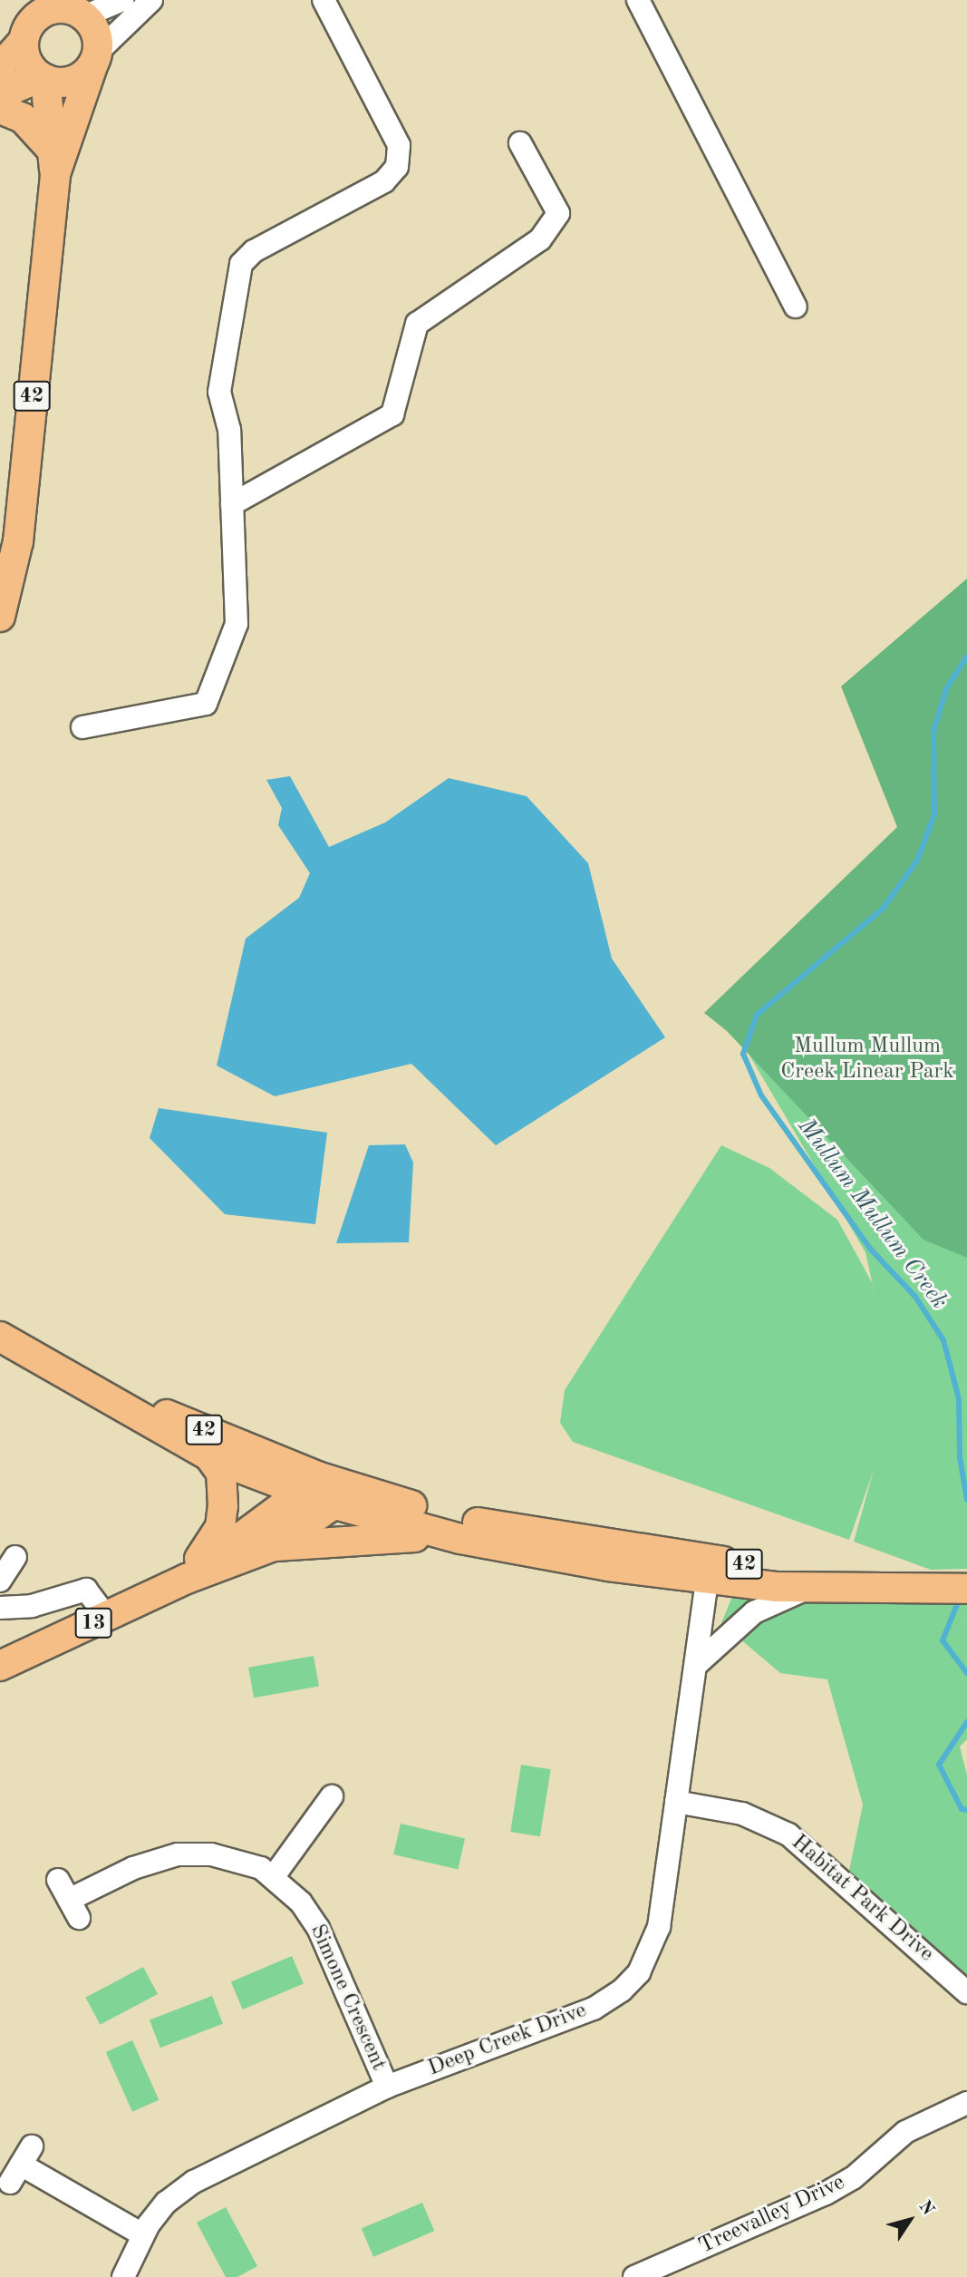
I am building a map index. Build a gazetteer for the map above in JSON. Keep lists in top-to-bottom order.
{
  "streets": {
    "main road": ["42", "13"],
    "street": [
      "Habitat Park Drive",
      "Simone Crescent",
      "Deep Creek Drive",
      "Treevalley Drive"
    ]
  },
  "crossings": [
    ["42", "13"],
    ["42", "Deep Creek Drive"],
    ["Habitat Park Drive", "Deep Creek Drive"],
    ["Simone Crescent", "Deep Creek Drive"]
  ],
  "water": ["Mullum Mullum Creek"],
  "parks": ["Mullum Mullum Creek Linear Park"],
  "north": "top right"
}
